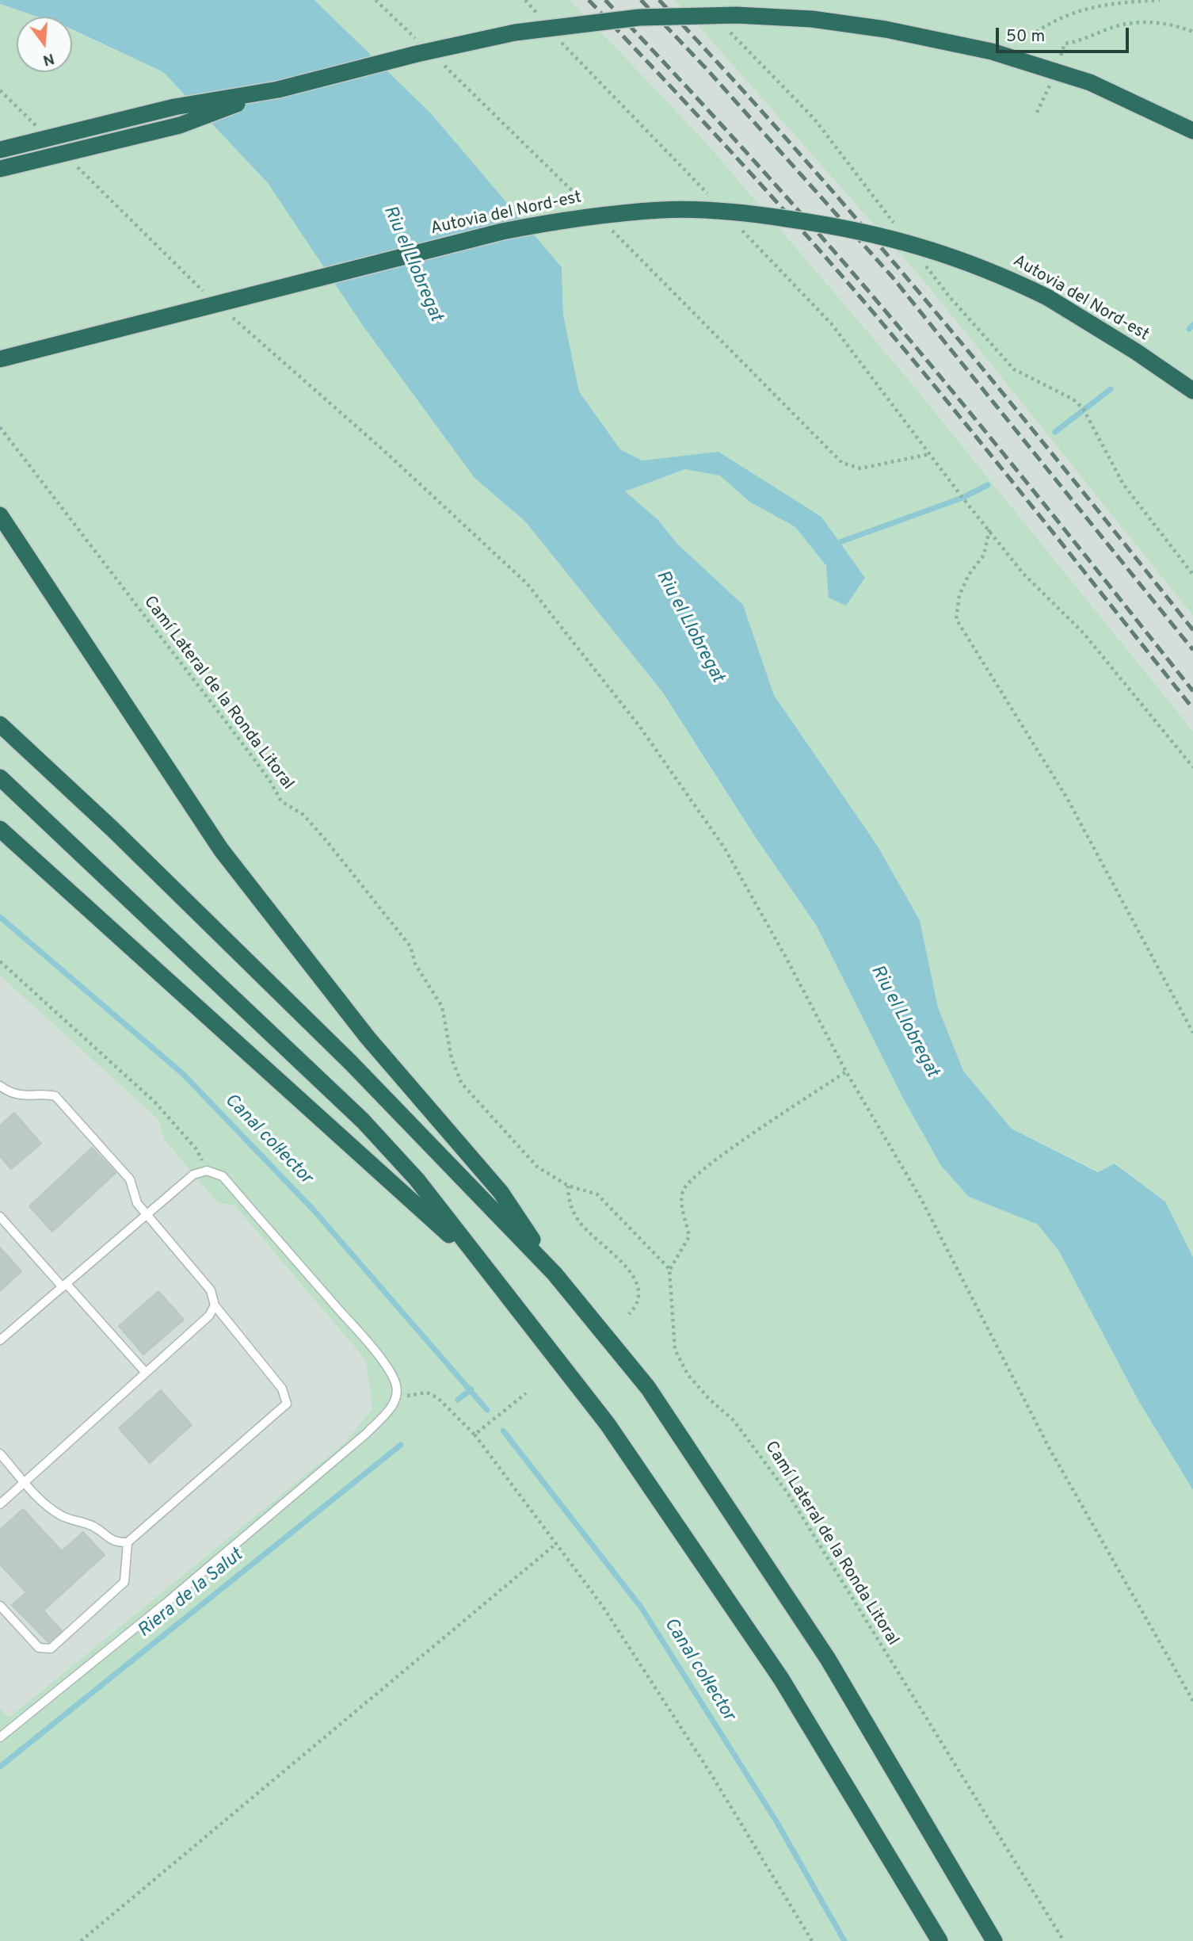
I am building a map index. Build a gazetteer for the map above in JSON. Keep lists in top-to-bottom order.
{
  "streets": {
    "highway": ["Autovia del Nord-est"],
    "path": ["Camí Lateral de la Ronda Litoral"]
  },
  "water": ["Riu el Llobregat", "Canal col·lector", "Riera de la Salut"],
  "scale_bar": "50 m",
  "north": "bottom"
}
